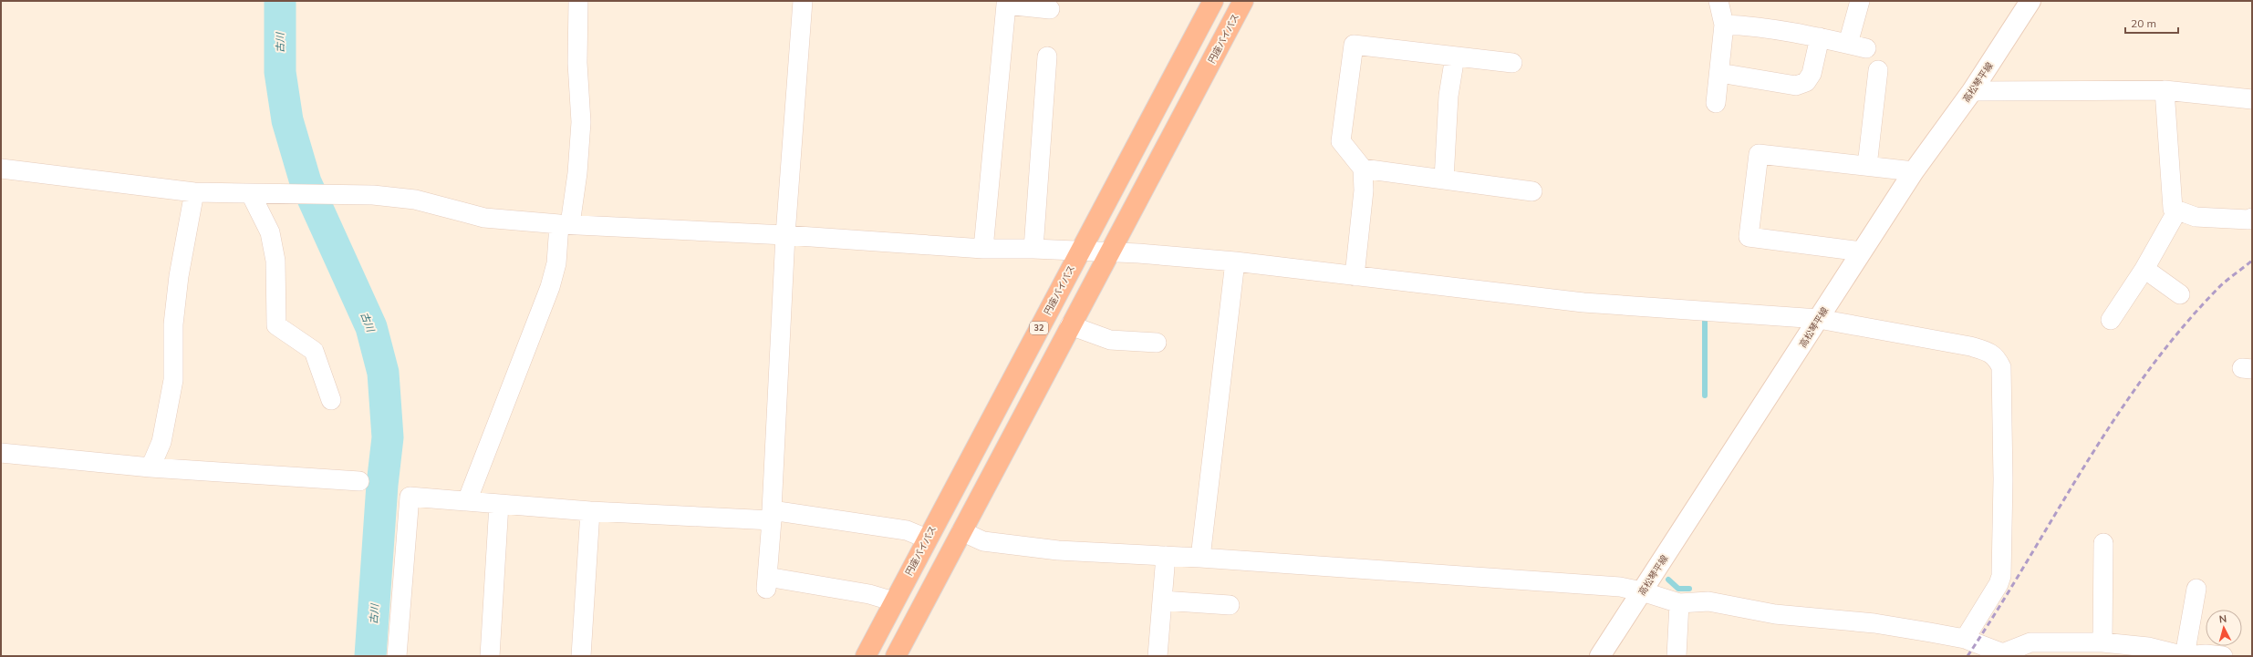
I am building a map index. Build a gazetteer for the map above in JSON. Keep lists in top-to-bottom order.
{
  "streets": {
    "highway": ["円座バイパス", "32"],
    "main road": ["高松琴平線"]
  },
  "water": ["古川"],
  "scale_bar": "20 m",
  "north": "top"
}
